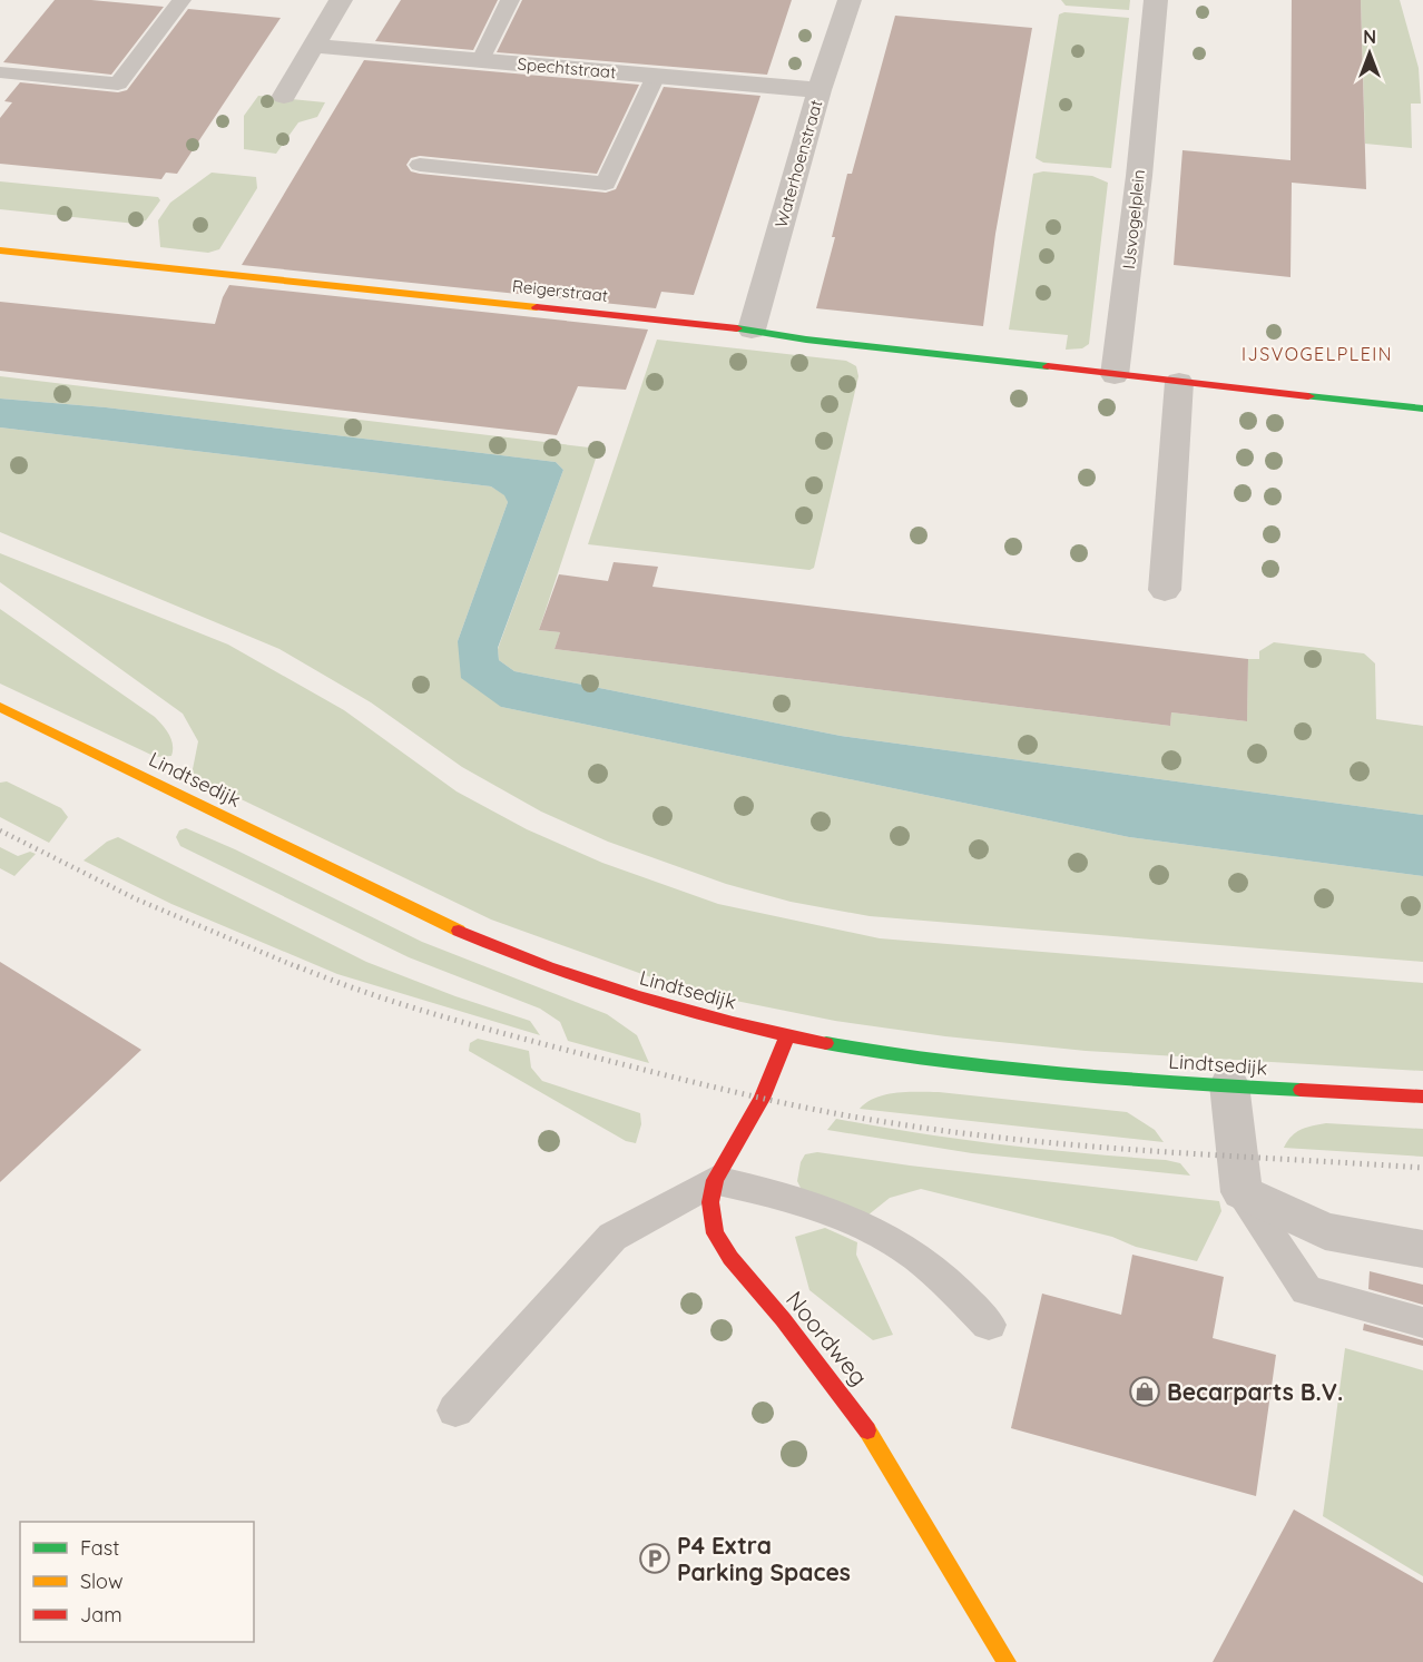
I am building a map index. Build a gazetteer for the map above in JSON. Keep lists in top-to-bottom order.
{
  "streets": {
    "street": [
      "Spechtstraat",
      "Waterhoenstraat",
      "IJsvogelplein",
      "Reigerstraat",
      "Lindtsedijk",
      "Noordweg"
    ]
  },
  "crossings": [
    ["Spechtstraat", "Waterhoenstraat"],
    ["Waterhoenstraat", "Reigerstraat"],
    ["IJsvogelplein", "Reigerstraat"],
    ["Lindtsedijk", "Noordweg"]
  ],
  "districts": ["IJSVOGELPLEIN"],
  "places": {
    "shop": ["Becarparts B.V."],
    "parking": ["P4 Extra Parking Spaces"]
  },
  "legend": ["Fast", "Slow", "Jam"],
  "north": "top"
}
